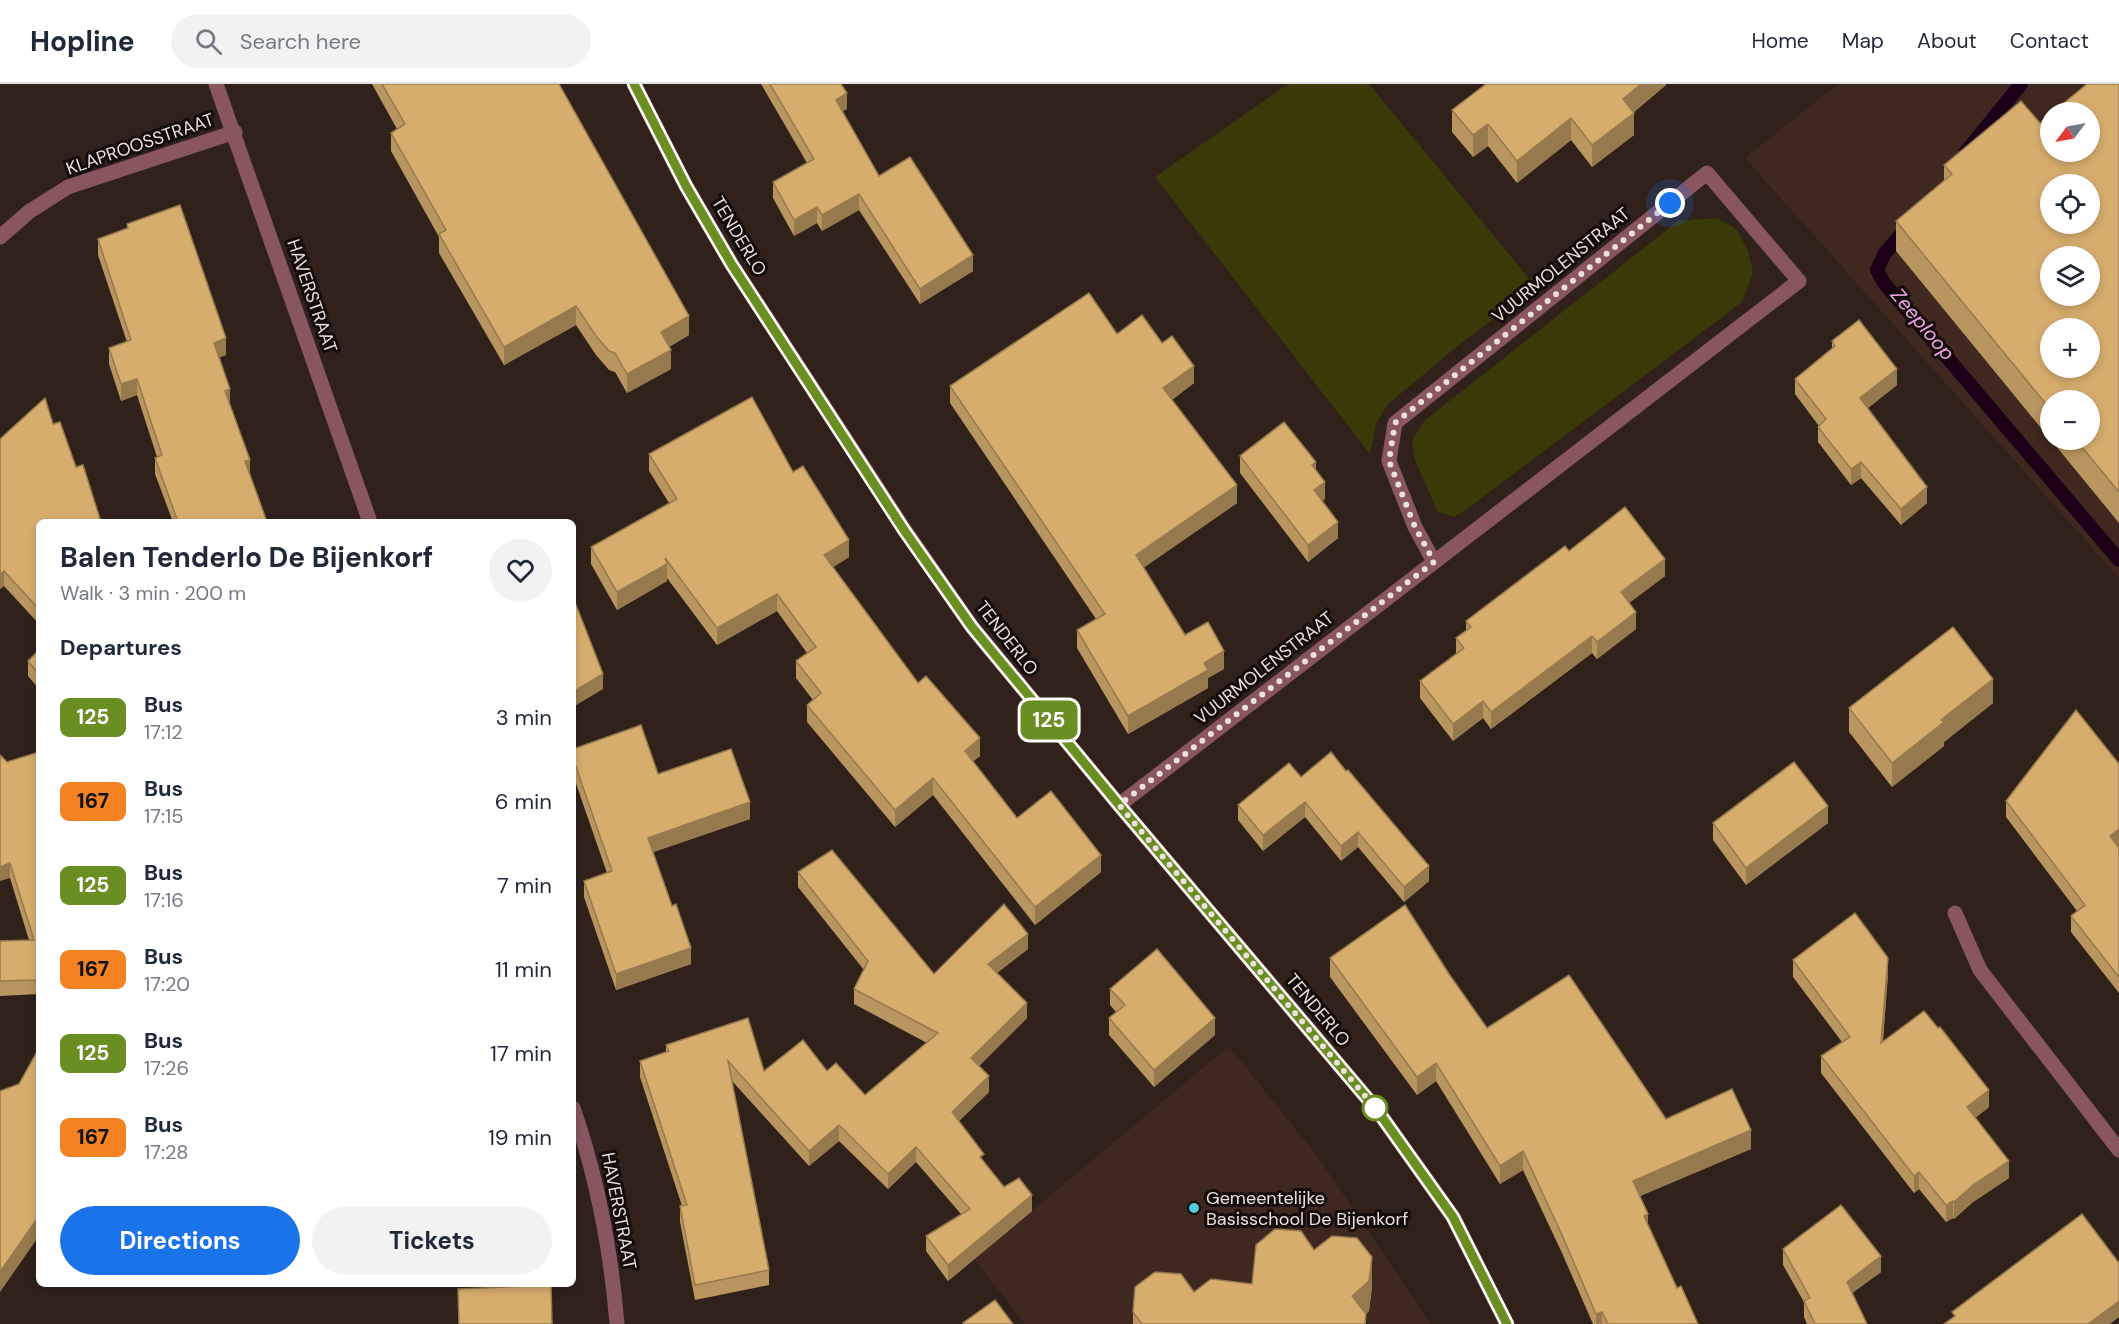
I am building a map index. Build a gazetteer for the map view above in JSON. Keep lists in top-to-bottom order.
{
  "streets": {
    "street": [
      "KLAPROOSSTRAAT",
      "TENDERLO",
      "VUURMOLENSTRAAT",
      "HAVERSTRAAT"
    ]
  },
  "crossings": [
    ["KLAPROOSSTRAAT", "HAVERSTRAAT"],
    ["TENDERLO", "VUURMOLENSTRAAT"]
  ],
  "water": ["Zeeploop"],
  "places": ["Gemeentelijke Basisschool De Bijenkorf"],
  "lines": ["bus line 125"],
  "north": "bottom left",
  "page": {
    "header": "Hopline",
    "search": "Search here",
    "nav": [
      "Home",
      "Map",
      "About",
      "Contact"
    ],
    "on_map": "125",
    "map_buttons": ["+", "−"],
    "heading": [
      ["Balen Tenderlo De Bijenkorf", "Walk · 3 min · 200 m"],
      "Departures"
    ],
    "list": [
      {
        "mark": "125",
        "name": "Bus",
        "note": "17:12",
        "value": "3 min"
      },
      {
        "mark": "167",
        "name": "Bus",
        "note": "17:15",
        "value": "6 min"
      },
      {
        "mark": "125",
        "name": "Bus",
        "note": "17:16",
        "value": "7 min"
      },
      {
        "mark": "167",
        "name": "Bus",
        "note": "17:20",
        "value": "11 min"
      },
      {
        "mark": "125",
        "name": "Bus",
        "note": "17:26",
        "value": "17 min"
      },
      {
        "mark": "167",
        "name": "Bus",
        "note": "17:28",
        "value": "19 min"
      }
    ],
    "buttons": ["Directions", "Tickets"]
  }
}
